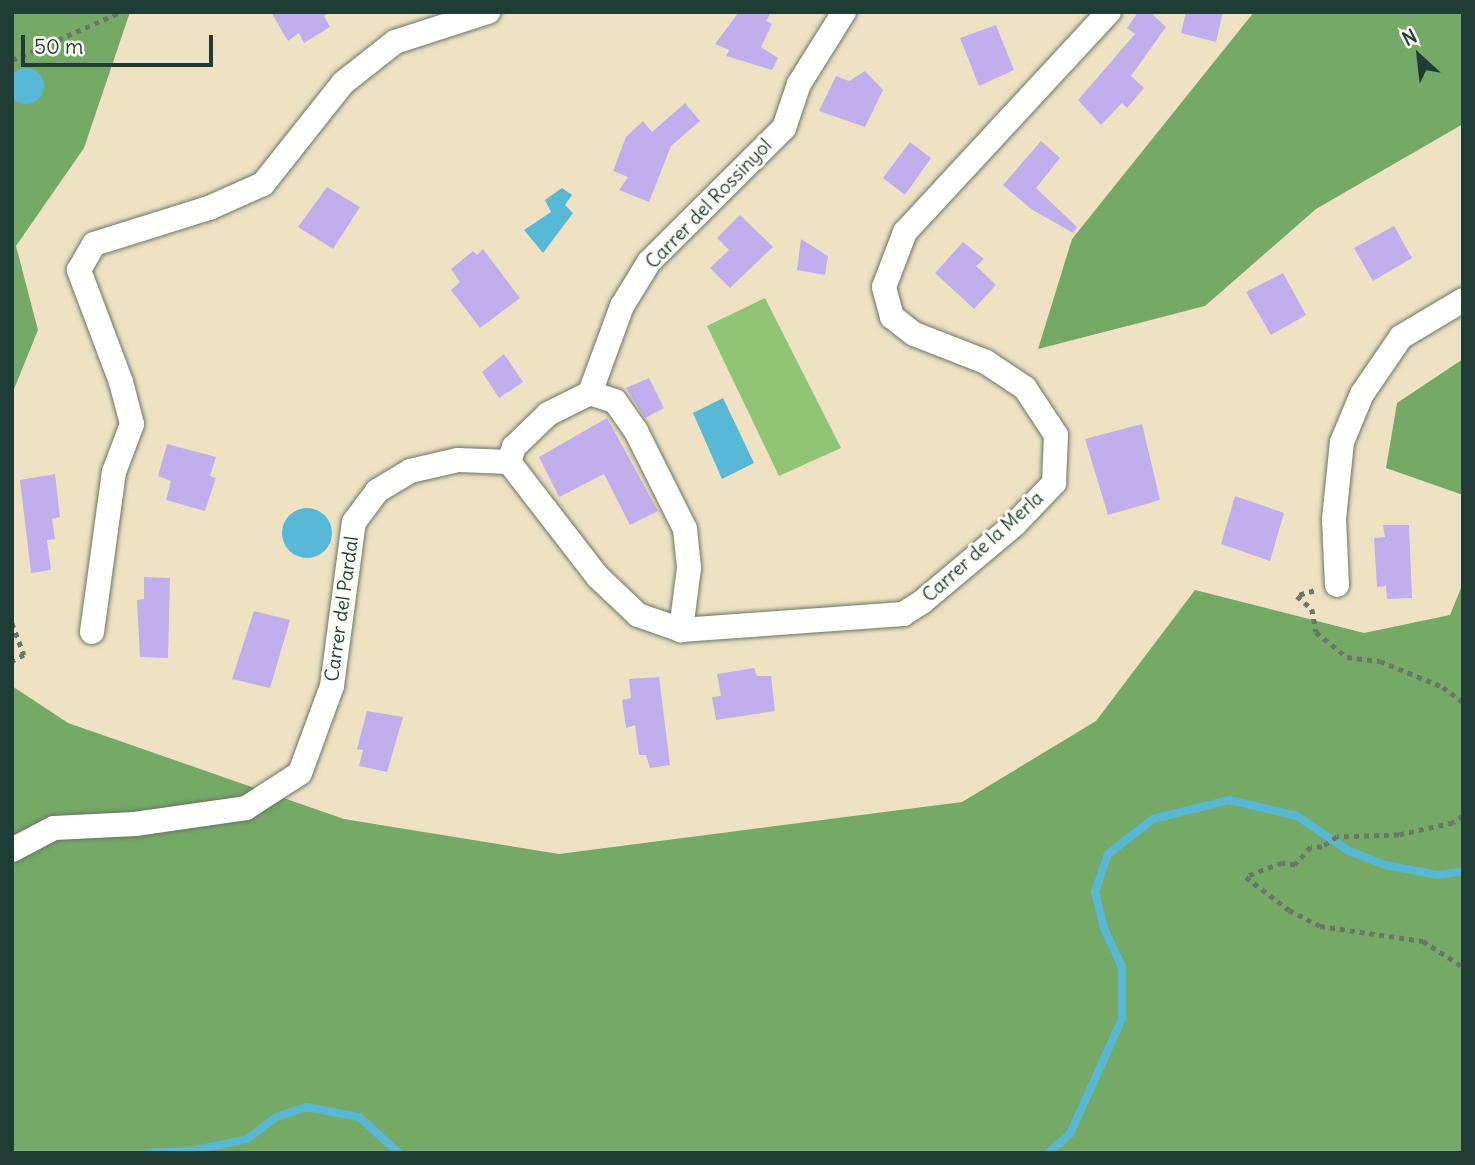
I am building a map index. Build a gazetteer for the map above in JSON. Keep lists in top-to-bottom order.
{
  "streets": {
    "street": ["Carrer del Rossinyol", "Carrer de la Merla", "Carrer del Pardal"]
  },
  "crossings": [
    ["Carrer de la Merla", "Carrer del Pardal"]
  ],
  "scale_bar": "50 m",
  "north": "top left"
}
